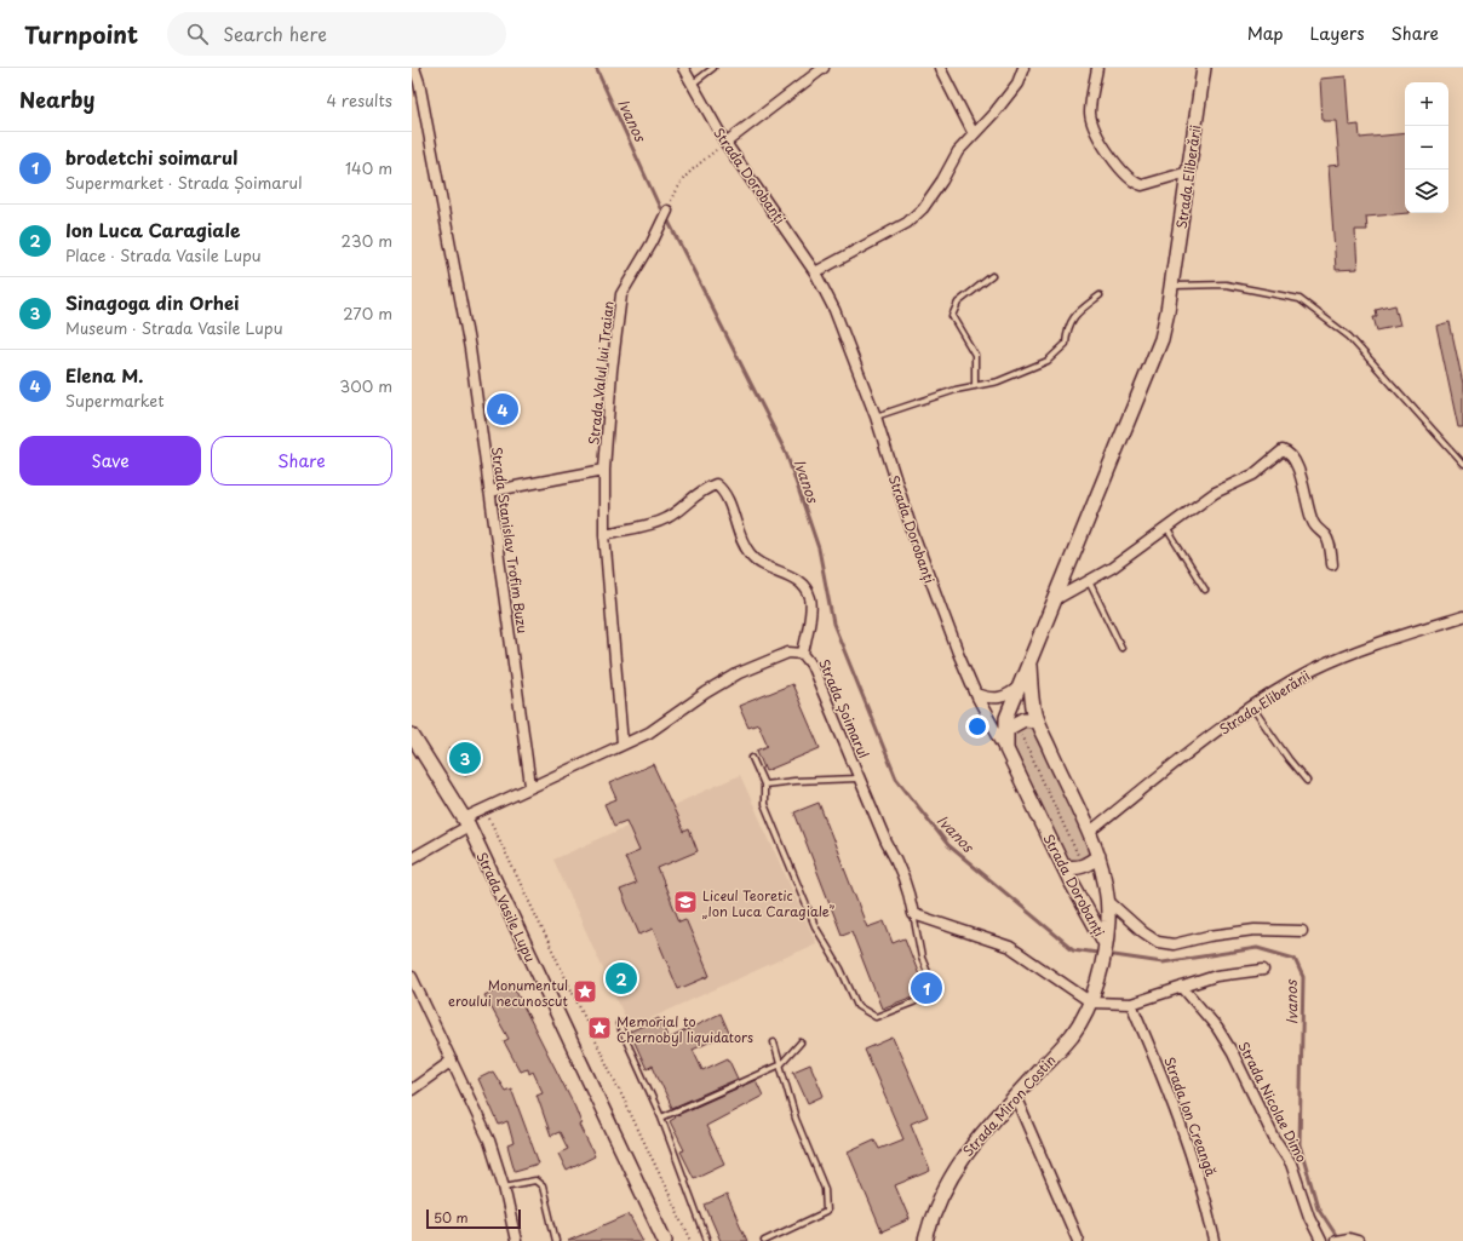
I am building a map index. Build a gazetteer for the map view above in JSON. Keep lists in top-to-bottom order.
{
  "streets": {
    "street": [
      "Strada Dorobanți",
      "Strada Eliberării",
      "Strada Valul lui Traian",
      "Strada Stanislav Trofim Buzu",
      "Strada Șoimarul",
      "Strada Vasile Lupu",
      "Strada Nicolae Dimo",
      "Strada Miron Costin",
      "Strada Ion Creangă"
    ]
  },
  "crossings": [
    ["Strada Dorobanți", "Strada Eliberării"],
    ["Strada Dorobanți", "Strada Miron Costin"],
    ["Strada Valul lui Traian", "Strada Șoimarul"],
    ["Strada Stanislav Trofim Buzu", "Strada Șoimarul"],
    ["Strada Șoimarul", "Strada Vasile Lupu"]
  ],
  "water": ["Ivanos"],
  "places": {
    "school or university": ["Liceul Teoretic „Ion Luca Caragiale”"],
    "place": ["Monumentul eroului necunoscut", "Memorial to Chernobyl liquidators"]
  },
  "scale_bar": "50 m",
  "page": {
    "header": "Turnpoint",
    "search": "Search here",
    "nav": ["Map", "Layers", "Share"],
    "heading": ["Nearby", "4 results"],
    "map_buttons": ["+", "−"],
    "list": [
      {
        "mark": "1",
        "name": "brodetchi soimarul",
        "note": "Supermarket · Strada Șoimarul",
        "value": "140 m"
      },
      {
        "mark": "2",
        "name": "Ion Luca Caragiale",
        "note": "Place · Strada Vasile Lupu",
        "value": "230 m"
      },
      {
        "mark": "3",
        "name": "Sinagoga din Orhei",
        "note": "Museum · Strada Vasile Lupu",
        "value": "270 m"
      },
      {
        "mark": "4",
        "name": "Elena M.",
        "note": "Supermarket",
        "value": "300 m"
      }
    ],
    "pins": [
      "4",
      "3",
      "2",
      "1"
    ],
    "buttons": ["Save", "Share"],
    "scale": "50 m"
  }
}
